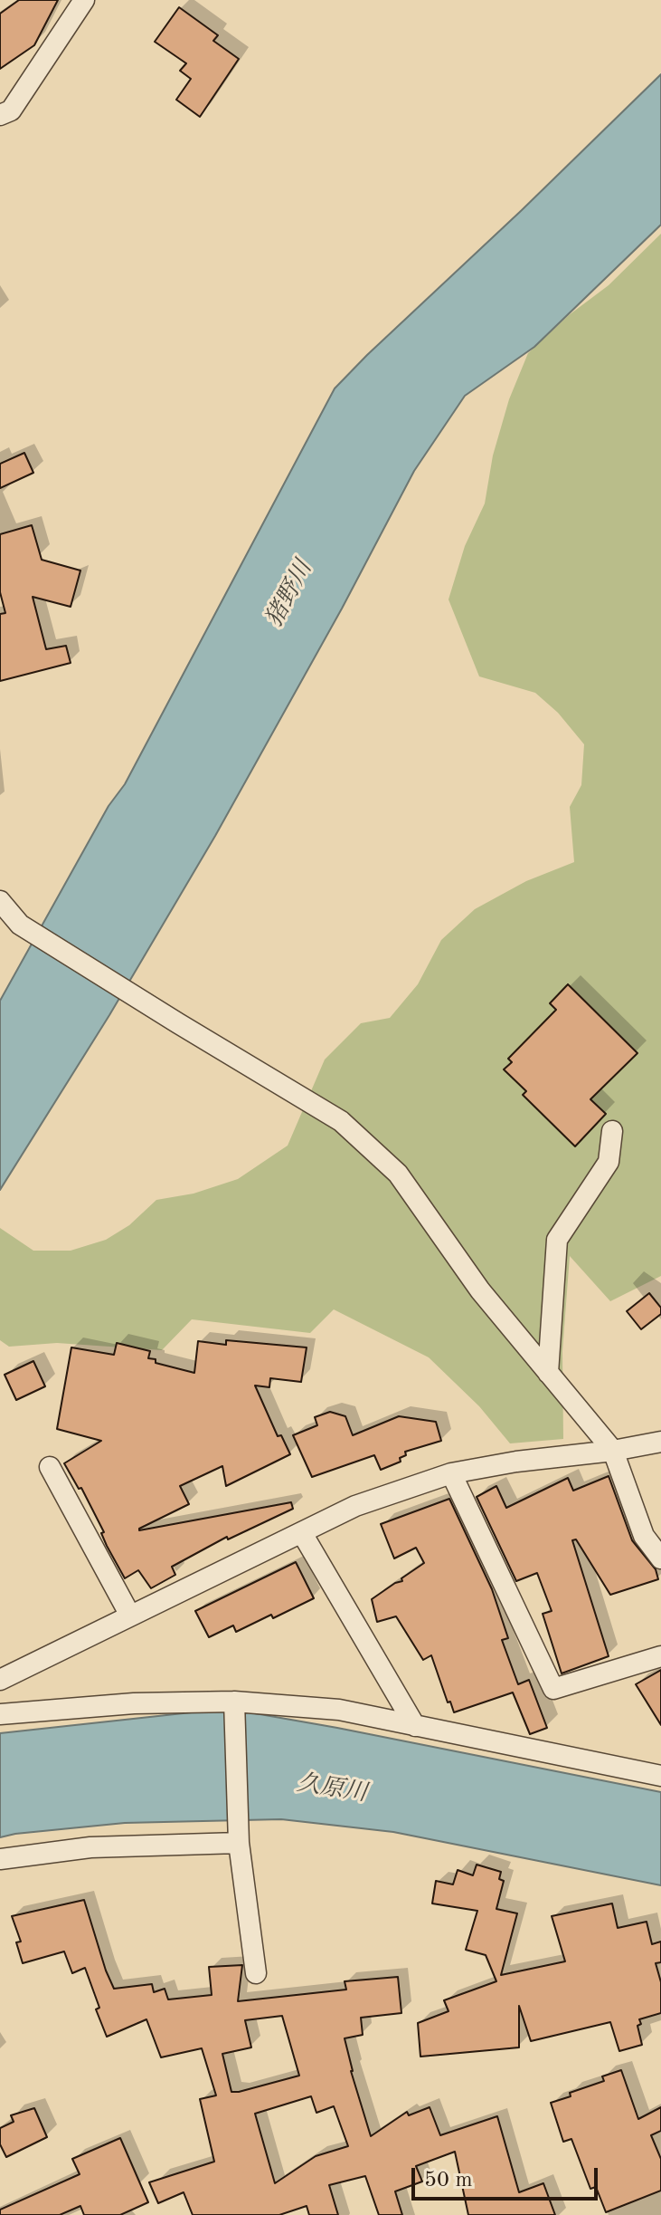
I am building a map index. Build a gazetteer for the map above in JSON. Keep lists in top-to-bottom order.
{
  "water": ["猪野川", "久原川"],
  "scale_bar": "50 m"
}
